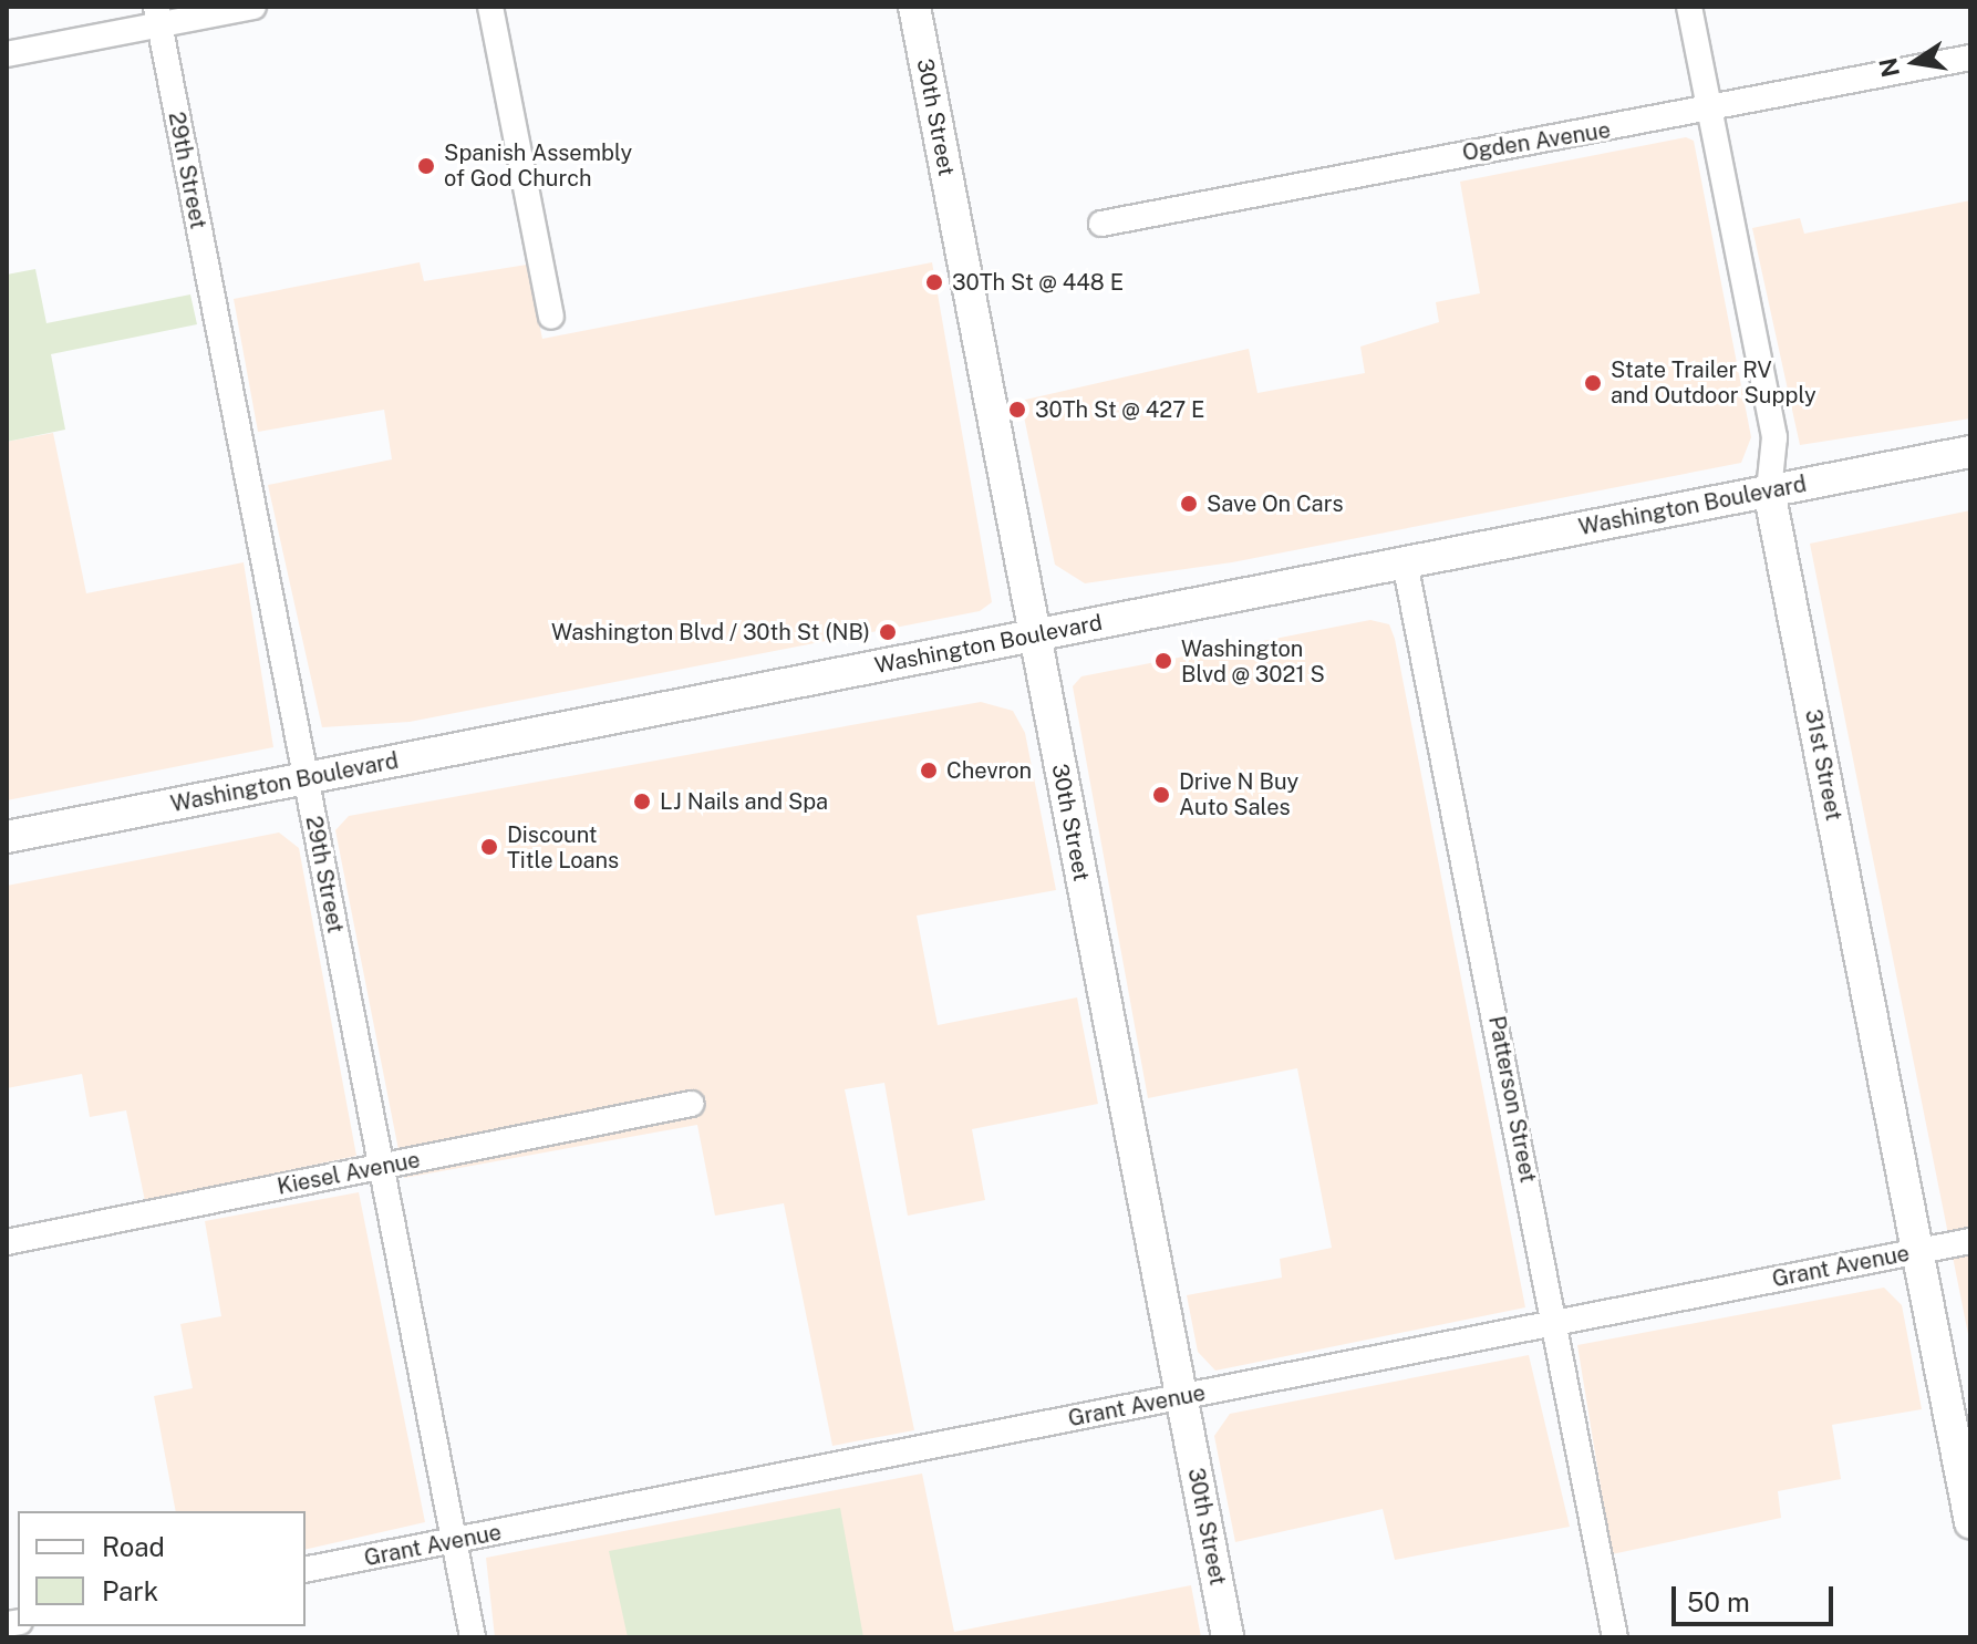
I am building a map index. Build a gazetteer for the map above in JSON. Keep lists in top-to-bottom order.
{
  "streets": {
    "main road": ["30th Street", "Washington Boulevard", "31st Street"],
    "street": [
      "Ogden Avenue",
      "29th Street",
      "Patterson Street",
      "Kiesel Avenue",
      "Grant Avenue"
    ]
  },
  "crossings": [
    ["30th Street", "Washington Boulevard"],
    ["30th Street", "Grant Avenue"],
    ["Ogden Avenue", "31st Street"],
    ["29th Street", "Washington Boulevard"],
    ["29th Street", "Kiesel Avenue"],
    ["29th Street", "Grant Avenue"],
    ["Washington Boulevard", "31st Street"],
    ["Washington Boulevard", "Patterson Street"],
    ["31st Street", "Grant Avenue"],
    ["Patterson Street", "Grant Avenue"]
  ],
  "places": [
    "Spanish Assembly of God Church",
    "30Th St @ 448 E",
    "State Trailer RV and Outdoor Supply",
    "30Th St @ 427 E",
    "Save On Cars",
    "Washington Blvd / 30th St (NB)",
    "Washington Blvd @ 3021 S",
    "Chevron",
    "Drive N Buy Auto Sales",
    "LJ Nails and Spa",
    "Discount Title Loans"
  ],
  "legend": ["Road", "Park"],
  "scale_bar": "50 m",
  "north": "left"
}
